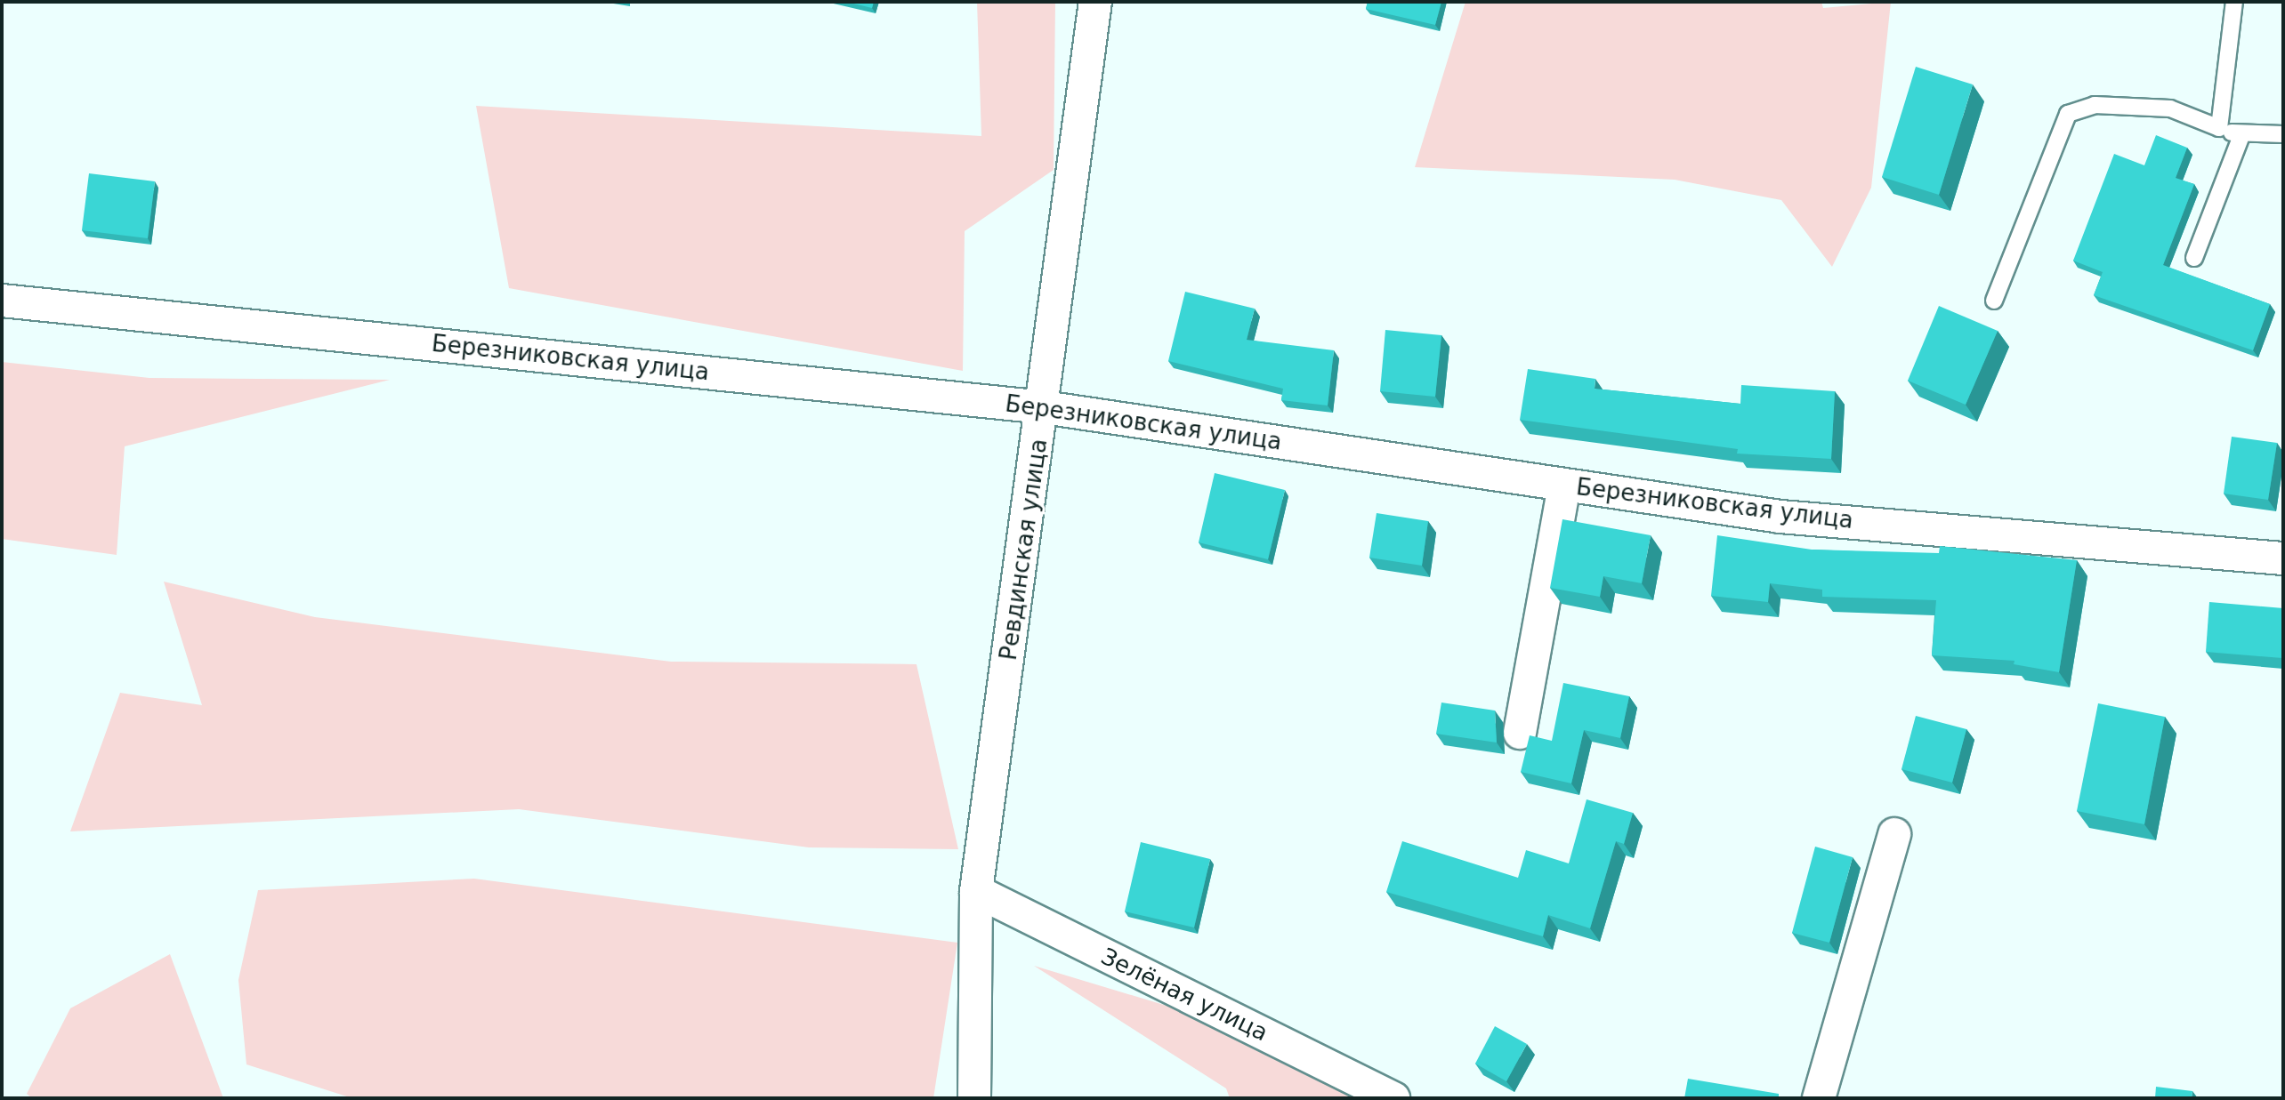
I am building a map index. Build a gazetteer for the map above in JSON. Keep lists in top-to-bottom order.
{
  "streets": {
    "street": ["Березниковская улица", "Ревдинская улица", "Зелёная улица"]
  },
  "crossings": [
    ["Березниковская улица", "Ревдинская улица"],
    ["Ревдинская улица", "Зелёная улица"]
  ]
}
